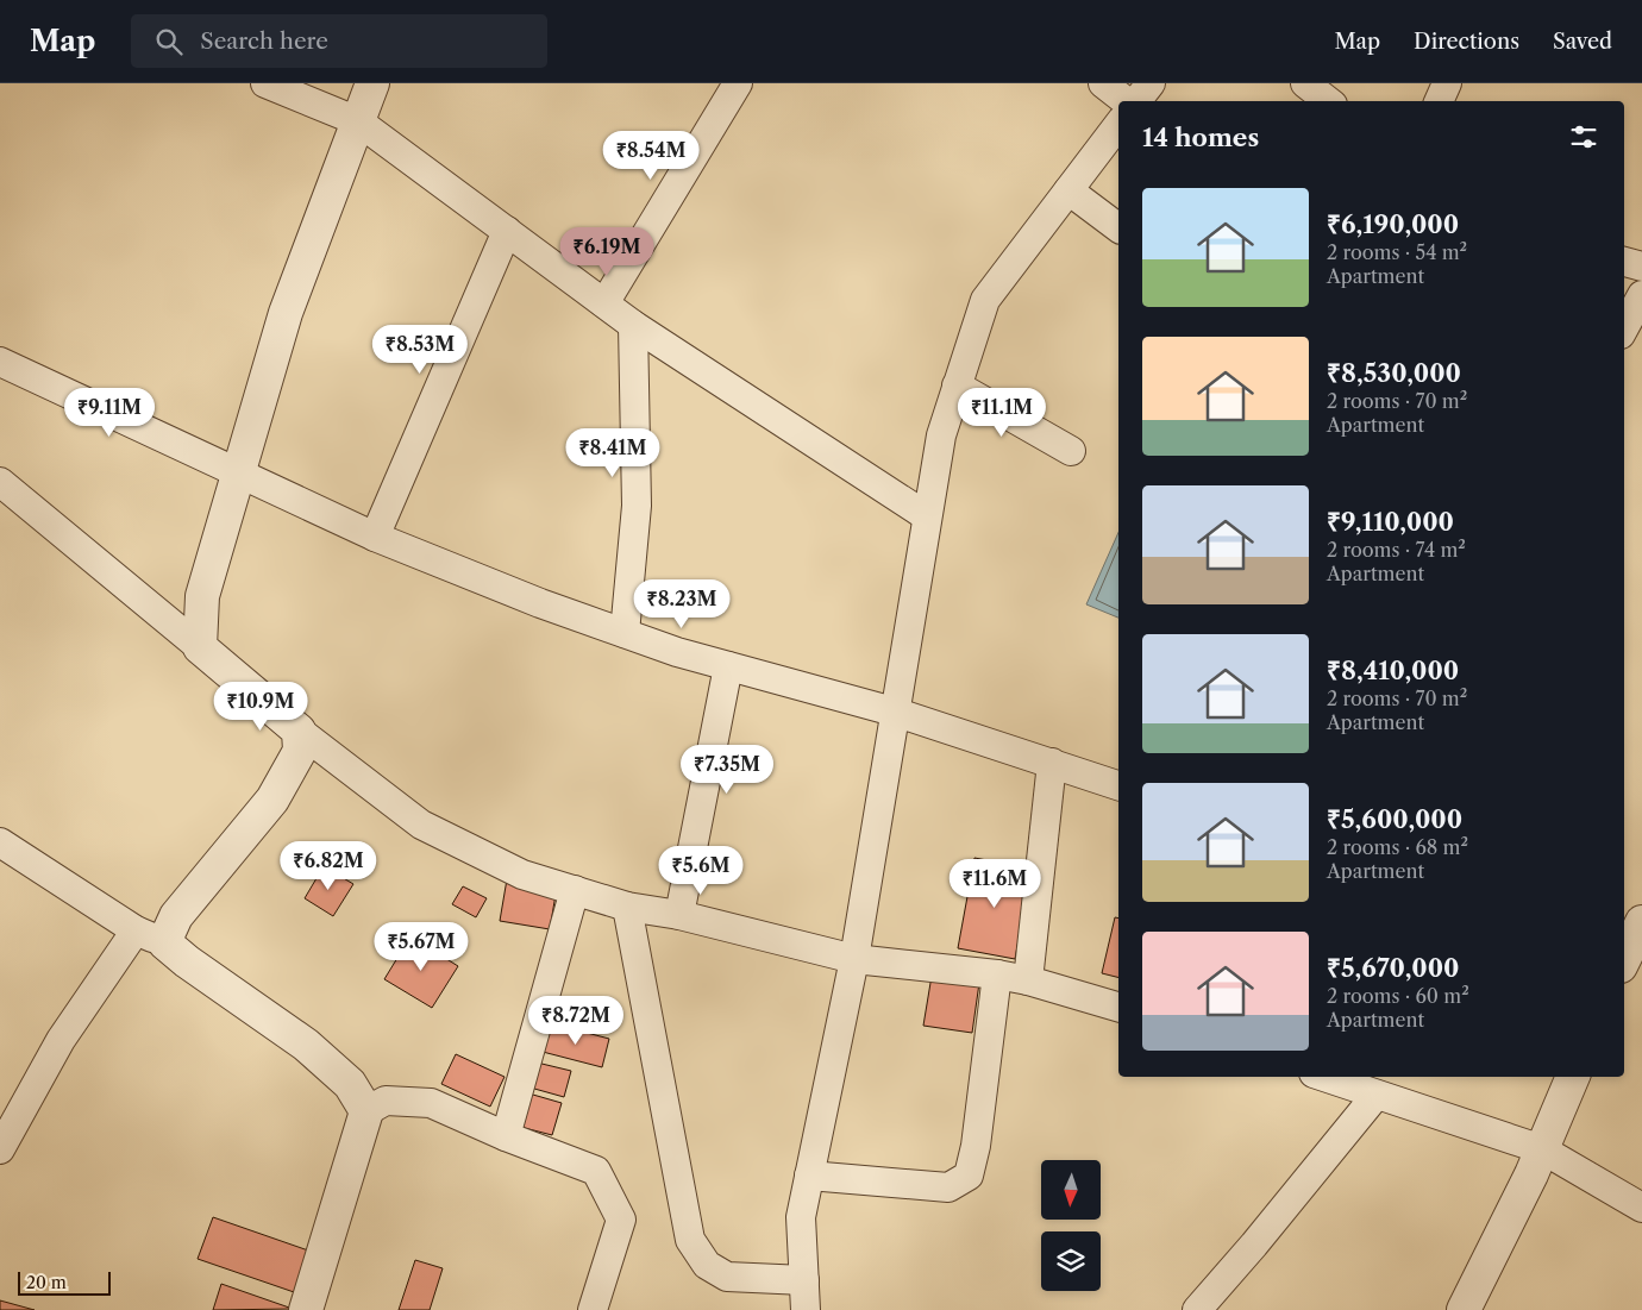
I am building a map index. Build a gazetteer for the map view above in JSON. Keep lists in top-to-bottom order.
{
  "scale_bar": "20 m",
  "north": "bottom",
  "page": {
    "header": "Map",
    "search": "Search here",
    "nav": ["Map", "Directions", "Saved"],
    "heading": "14 homes",
    "price": [
      "₹8.54M",
      "₹6.19M",
      "₹8.53M",
      "₹9.11M",
      "₹11.1M",
      "₹8.41M",
      "₹8.23M",
      "₹10.9M",
      "₹7.35M",
      "₹6.82M",
      "₹5.6M",
      "₹11.6M",
      "₹5.67M",
      "₹8.72M"
    ],
    "list": [
      {
        "name": "₹6,190,000",
        "note": "2 rooms · 54 m² · Apartment"
      },
      {
        "name": "₹8,530,000",
        "note": "2 rooms · 70 m² · Apartment"
      },
      {
        "name": "₹9,110,000",
        "note": "2 rooms · 74 m² · Apartment"
      },
      {
        "name": "₹8,410,000",
        "note": "2 rooms · 70 m² · Apartment"
      },
      {
        "name": "₹5,600,000",
        "note": "2 rooms · 68 m² · Apartment"
      },
      {
        "name": "₹5,670,000",
        "note": "2 rooms · 60 m² · Apartment"
      }
    ],
    "scale": "20 m"
  }
}
